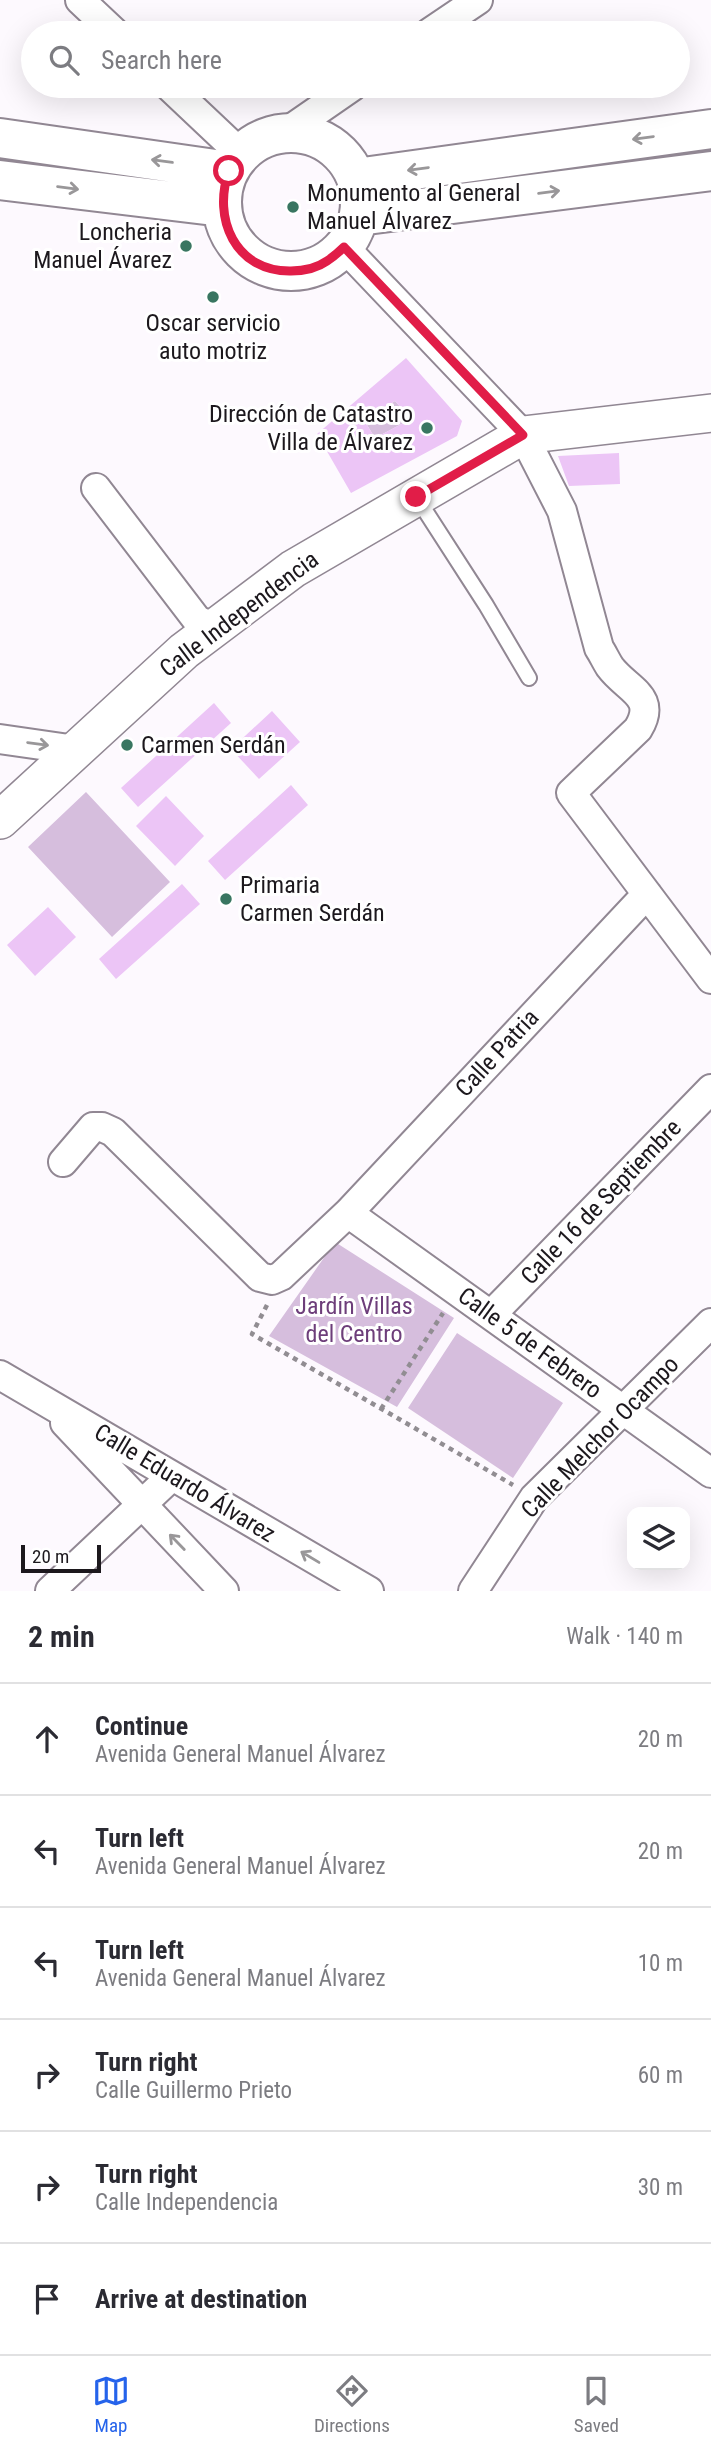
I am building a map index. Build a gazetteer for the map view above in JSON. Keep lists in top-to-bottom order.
{
  "streets": {
    "street": [
      "Calle Independencia",
      "Calle Patria",
      "Calle 16 de Septiembre",
      "Calle 5 de Febrero",
      "Calle Melchor Ocampo",
      "Calle Eduardo Álvarez"
    ]
  },
  "crossings": [
    ["Calle Patria", "Calle 5 de Febrero"],
    ["Calle 16 de Septiembre", "Calle 5 de Febrero"],
    ["Calle 5 de Febrero", "Calle Melchor Ocampo"]
  ],
  "parks": ["Jardín Villas del Centro"],
  "places": [
    "Monumento al General Manuel Álvarez",
    "Loncheria Manuel Ávarez",
    "Oscar servicio auto motriz",
    "Dirección de Catastro Villa de Álvarez",
    "Carmen Serdán",
    "Primaria Carmen Serdán"
  ],
  "scale_bar": "20 m",
  "page": {
    "search": "Search here",
    "scale": "20 m",
    "heading": ["2 min", "Walk · 140 m"],
    "list": [
      ["Continue", "Avenida General Manuel Álvarez", "20 m"],
      ["Turn left", "Avenida General Manuel Álvarez", "20 m"],
      ["Turn left", "Avenida General Manuel Álvarez", "10 m"],
      ["Turn right", "Calle Guillermo Prieto", "60 m"],
      ["Turn right", "Calle Independencia", "30 m"],
      "Arrive at destination"
    ],
    "nav": ["Map", "Directions", "Saved"]
  }
}
